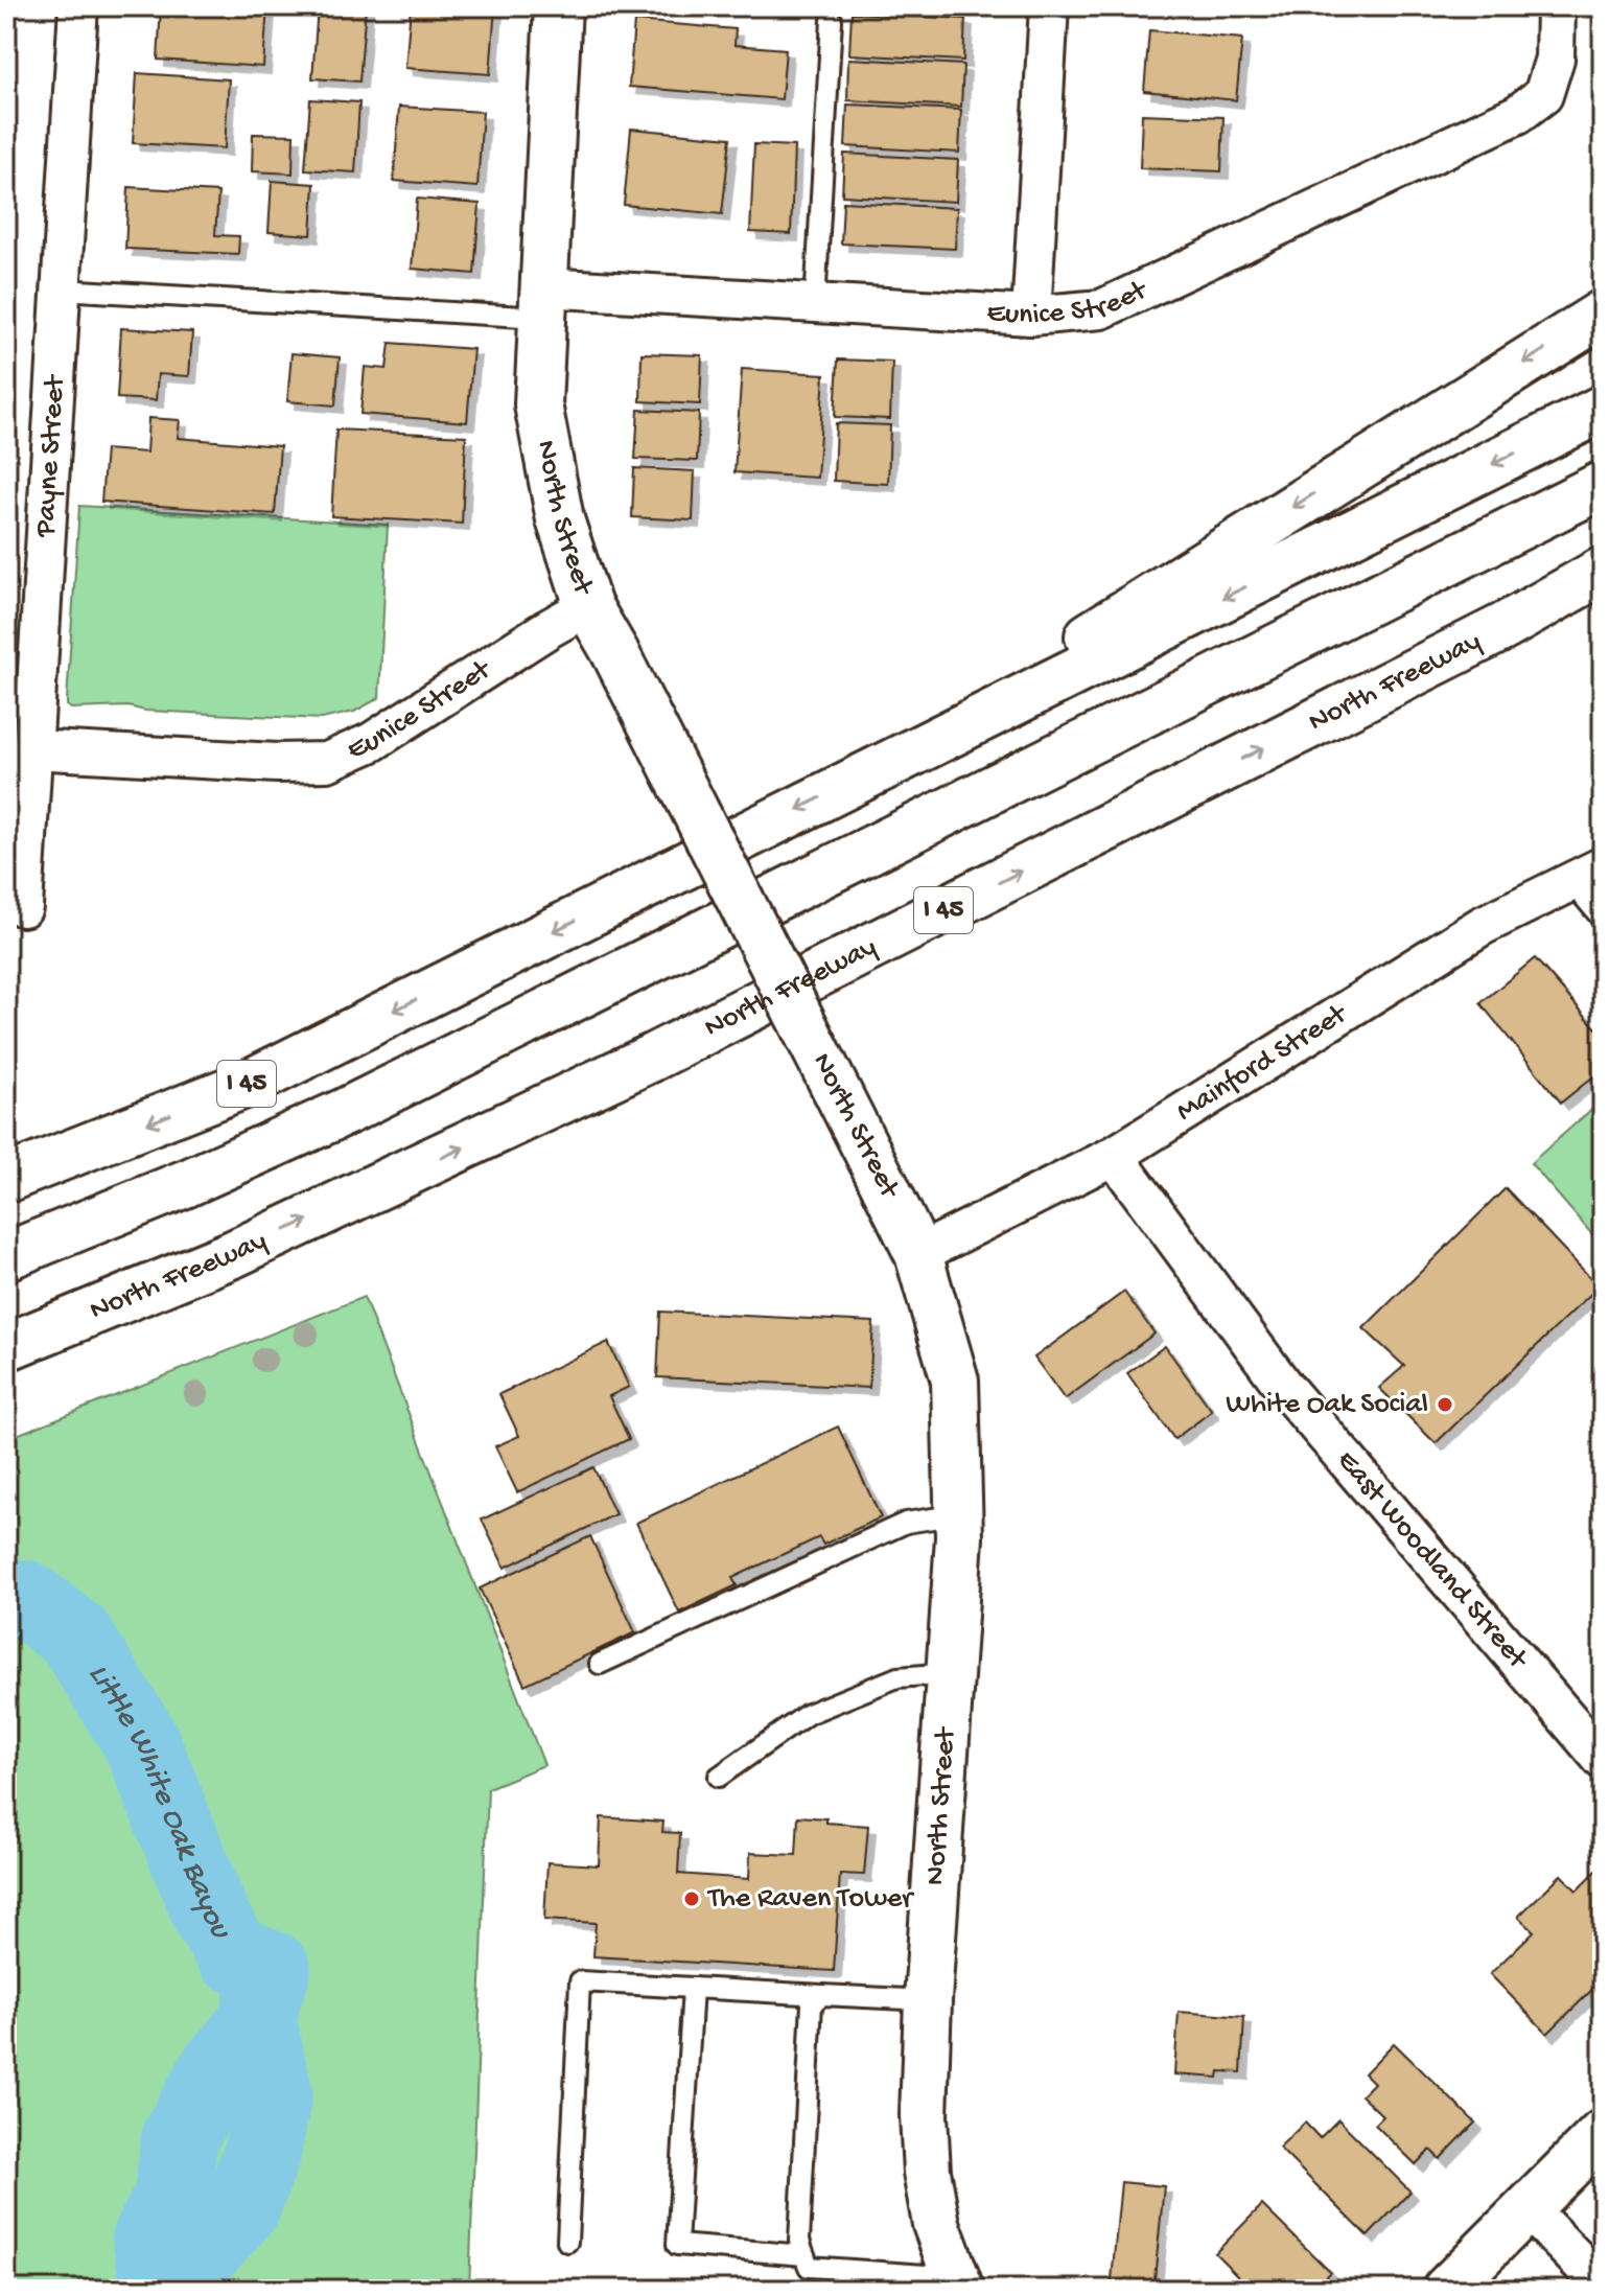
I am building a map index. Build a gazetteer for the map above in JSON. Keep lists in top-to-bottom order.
{
  "streets": {
    "main road": ["North Street", "North Freeway", "I 45"],
    "street": [
      "Eunice Street",
      "Payne Street",
      "Mainford Street",
      "East Woodland Street"
    ]
  },
  "crossings": [
    ["Eunice Street", "Payne Street"],
    ["Eunice Street", "North Street"],
    ["North Street", "Mainford Street"],
    ["Mainford Street", "East Woodland Street"]
  ],
  "water": ["Little White Oak Bayou"],
  "places": ["White Oak Social", "The Raven Tower"]
}
